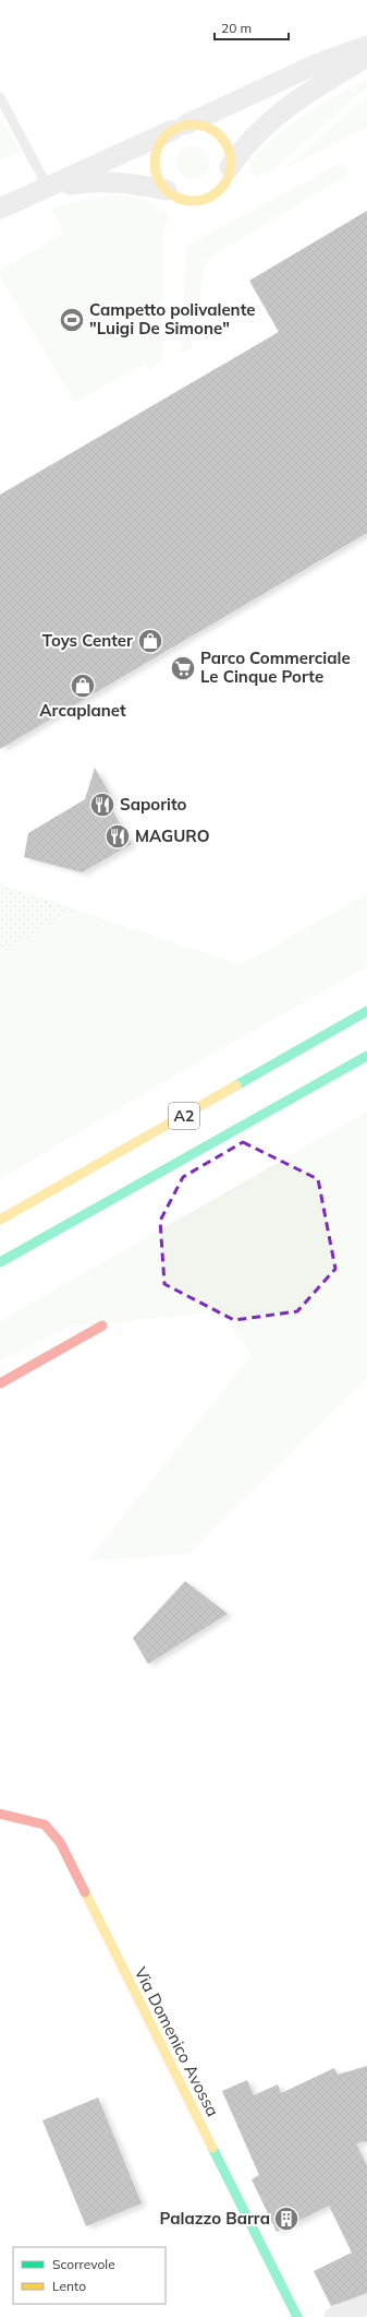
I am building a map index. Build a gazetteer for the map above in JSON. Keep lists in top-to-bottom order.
{
  "streets": {
    "main road": ["A2", "Via Domenico Avossa"]
  },
  "places": {
    "sports": ["Campetto polivalente \"Luigi De Simone\""],
    "shop": ["Toys Center", "Arcaplanet"],
    "supermarket": ["Parco Commerciale Le Cinque Porte"],
    "restaurant": ["Saporito", "MAGURO"],
    "building": ["Palazzo Barra"]
  },
  "legend": ["Scorrevole", "Lento"],
  "scale_bar": "20 m"
}
